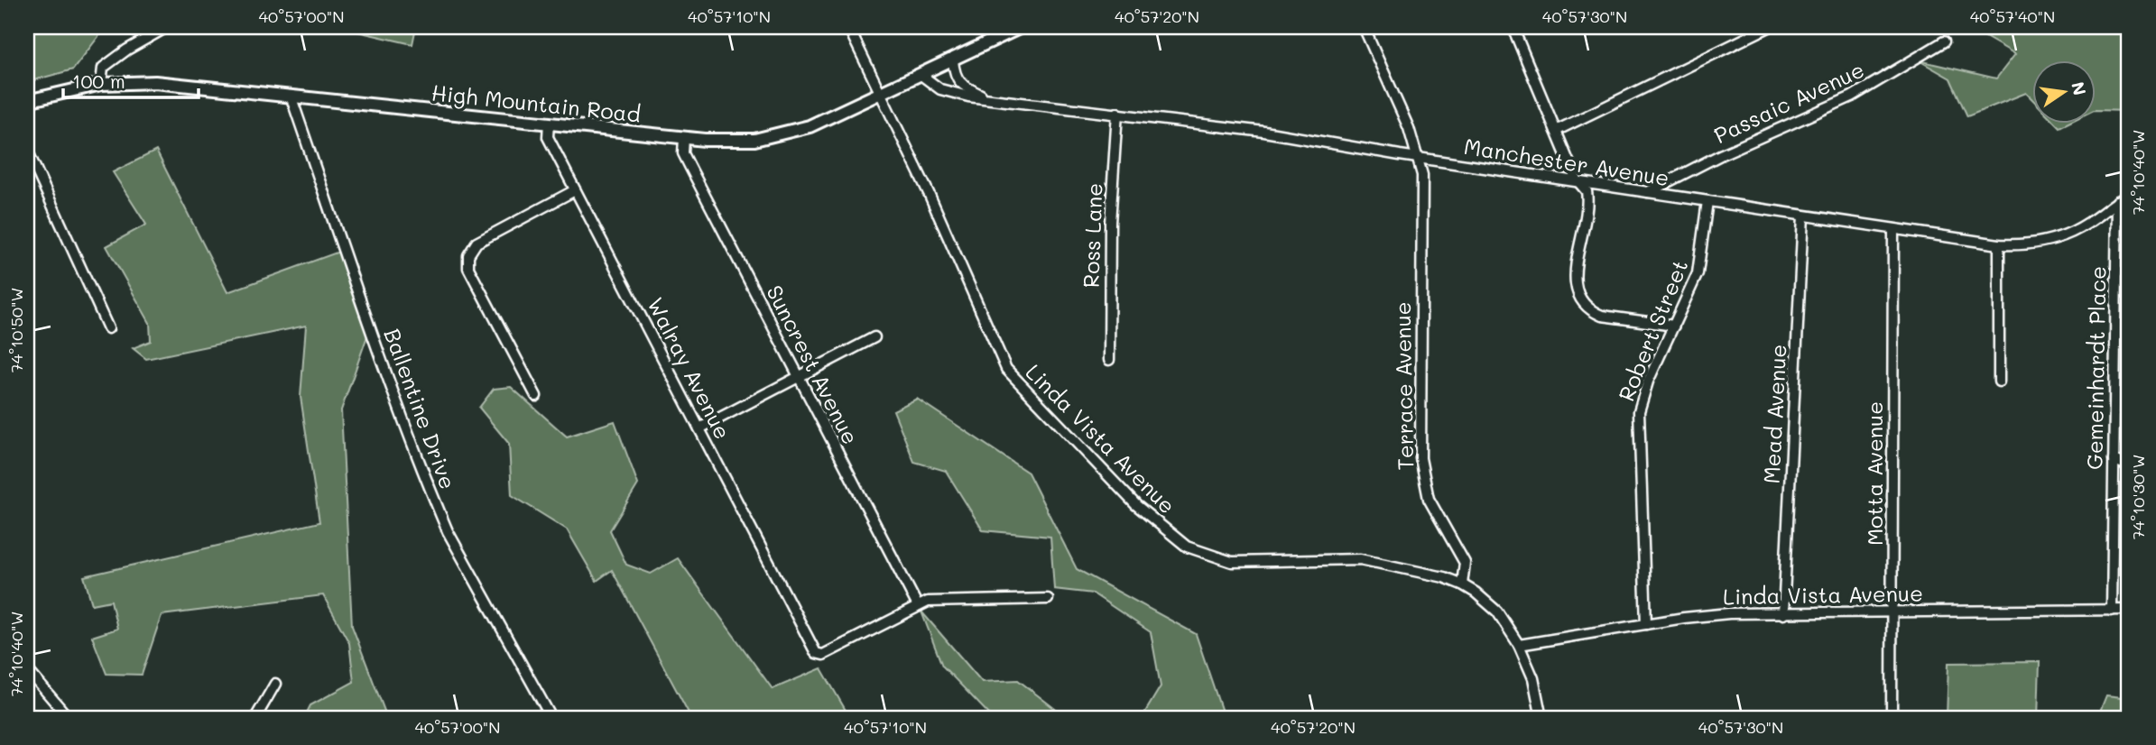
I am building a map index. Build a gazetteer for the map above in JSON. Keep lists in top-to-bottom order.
{
  "streets": {
    "street": [
      "Passaic Avenue",
      "High Mountain Road",
      "Manchester Avenue",
      "Ross Lane",
      "Robert Street",
      "Suncrest Avenue",
      "Walray Avenue",
      "Gemeinhardt Place",
      "Terrace Avenue",
      "Ballentine Drive",
      "Mead Avenue",
      "Linda Vista Avenue",
      "Motta Avenue"
    ]
  },
  "crossings": [
    ["Passaic Avenue", "Manchester Avenue"],
    ["High Mountain Road", "Manchester Avenue"],
    ["High Mountain Road", "Suncrest Avenue"],
    ["High Mountain Road", "Walray Avenue"],
    ["High Mountain Road", "Ballentine Drive"],
    ["High Mountain Road", "Linda Vista Avenue"],
    ["Manchester Avenue", "Ross Lane"],
    ["Manchester Avenue", "Robert Street"],
    ["Manchester Avenue", "Gemeinhardt Place"],
    ["Manchester Avenue", "Terrace Avenue"],
    ["Manchester Avenue", "Mead Avenue"],
    ["Manchester Avenue", "Motta Avenue"],
    ["Robert Street", "Linda Vista Avenue"],
    ["Suncrest Avenue", "Walray Avenue"],
    ["Gemeinhardt Place", "Linda Vista Avenue"],
    ["Terrace Avenue", "Linda Vista Avenue"],
    ["Mead Avenue", "Linda Vista Avenue"],
    ["Linda Vista Avenue", "Motta Avenue"]
  ],
  "scale_bar": "100 m",
  "north": "right",
  "coordinates": [
    "40°57'00\"N",
    "40°57'10\"N",
    "40°57'20\"N",
    "40°57'30\"N",
    "40°57'40\"N",
    "74°10'40\"W",
    "74°10'50\"W",
    "74°10'30\"W"
  ]
}
